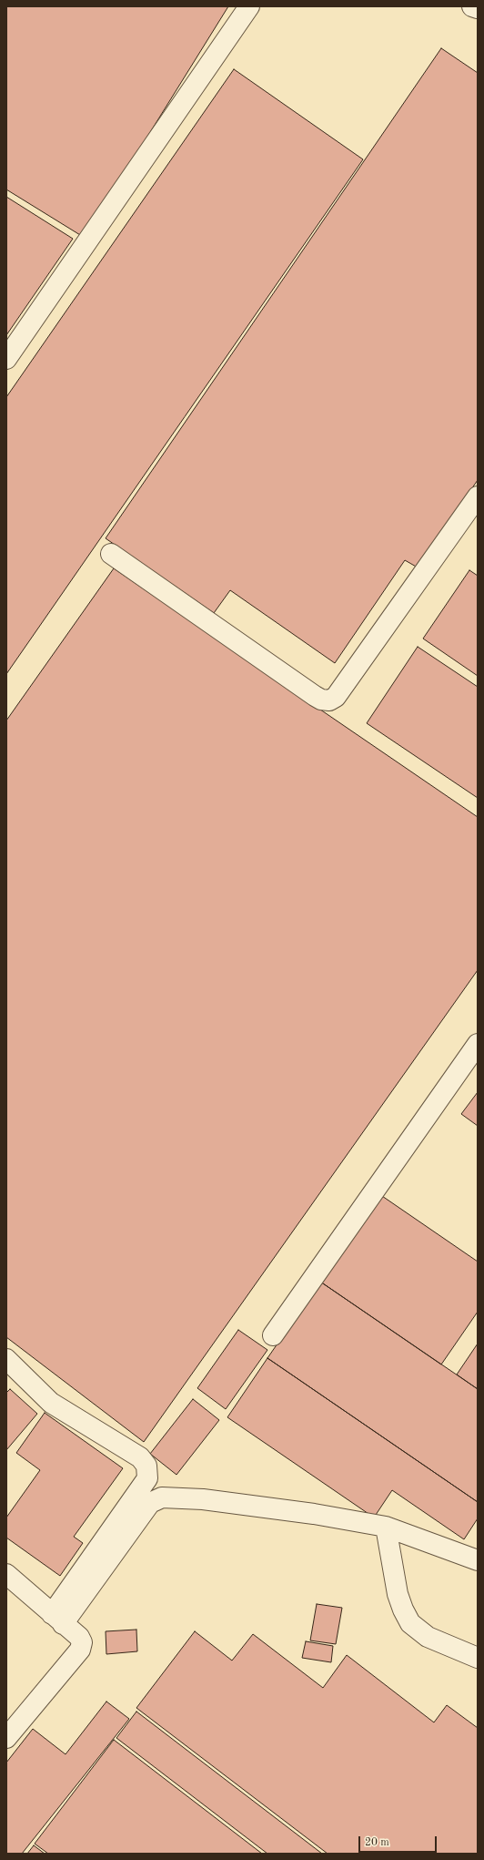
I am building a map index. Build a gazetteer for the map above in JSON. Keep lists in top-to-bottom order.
{
  "scale_bar": "20 m"
}
